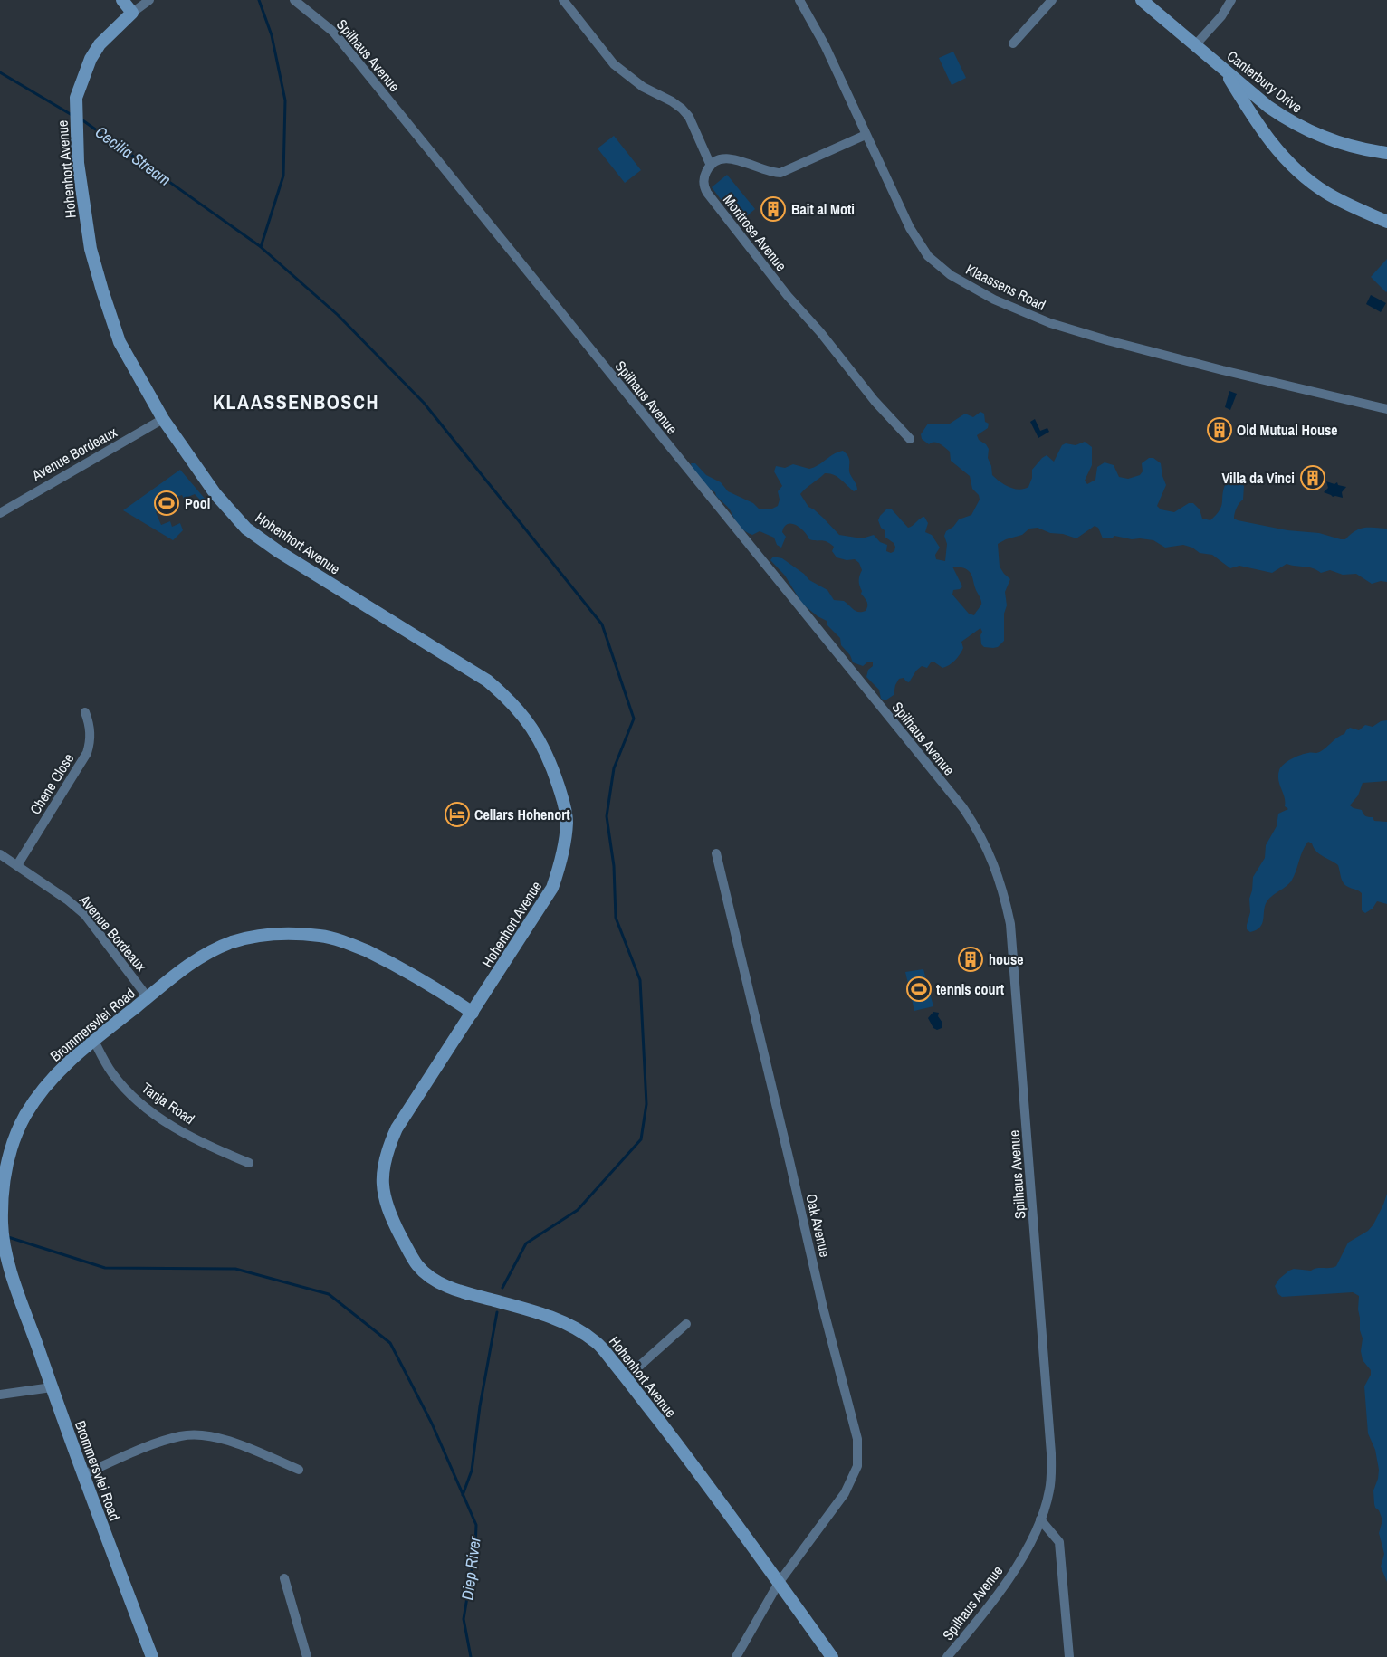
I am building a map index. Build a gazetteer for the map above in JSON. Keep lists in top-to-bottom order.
{
  "streets": {
    "street": [
      "Spilhaus Avenue",
      "Canterbury Drive",
      "Hohenhort Avenue",
      "Montrose Avenue",
      "Klaassens Road",
      "Avenue Bordeaux",
      "Chene Close",
      "Brommersvlei Road",
      "Tanja Road",
      "Oak Avenue"
    ]
  },
  "crossings": [
    ["Hohenhort Avenue", "Avenue Bordeaux"],
    ["Hohenhort Avenue", "Brommersvlei Road"],
    ["Hohenhort Avenue", "Oak Avenue"],
    ["Avenue Bordeaux", "Chene Close"],
    ["Avenue Bordeaux", "Brommersvlei Road"],
    ["Brommersvlei Road", "Tanja Road"]
  ],
  "districts": ["KLAASSENBOSCH"],
  "water": ["Cecilia Stream", "Diep River"],
  "places": {
    "building": [
      "Bait al Moti",
      "Old Mutual House",
      "Villa da Vinci",
      "house"
    ],
    "sports": ["Pool", "tennis court"],
    "hotel": ["Cellars Hohenort"]
  }
}
